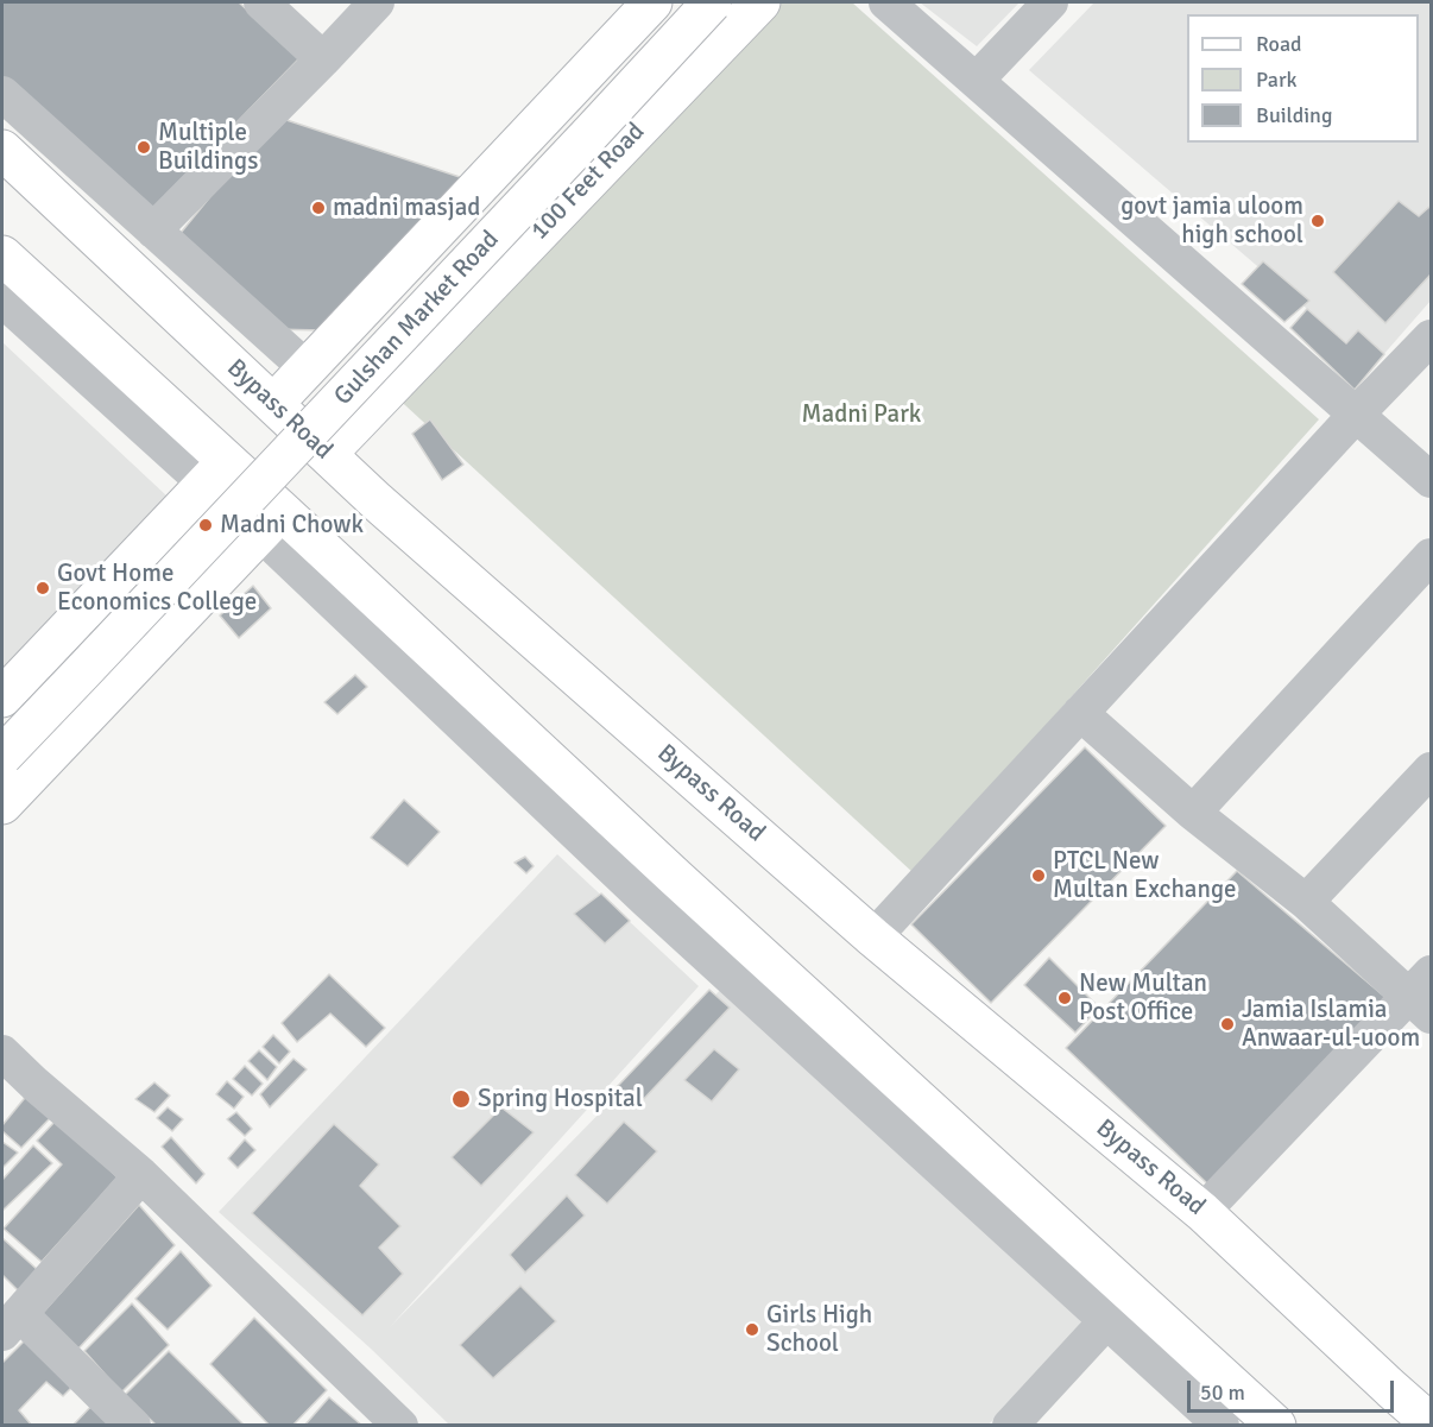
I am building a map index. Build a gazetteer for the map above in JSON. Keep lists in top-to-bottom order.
{
  "streets": {
    "main road": ["100 Feet Road", "Gulshan Market Road", "Bypass Road"]
  },
  "crossings": [
    ["100 Feet Road", "Bypass Road"]
  ],
  "parks": ["Madni Park"],
  "places": [
    "Multiple Buildings",
    "madni masjad",
    "govt jamia uloom high school",
    "Madni Chowk",
    "Govt Home Economics College",
    "PTCL New Multan Exchange",
    "New Multan Post Office",
    "Jamia Islamia Anwaar-ul-uoom",
    "Spring Hospital",
    "Girls High School"
  ],
  "legend": ["Road", "Park", "Building"],
  "scale_bar": "50 m"
}
